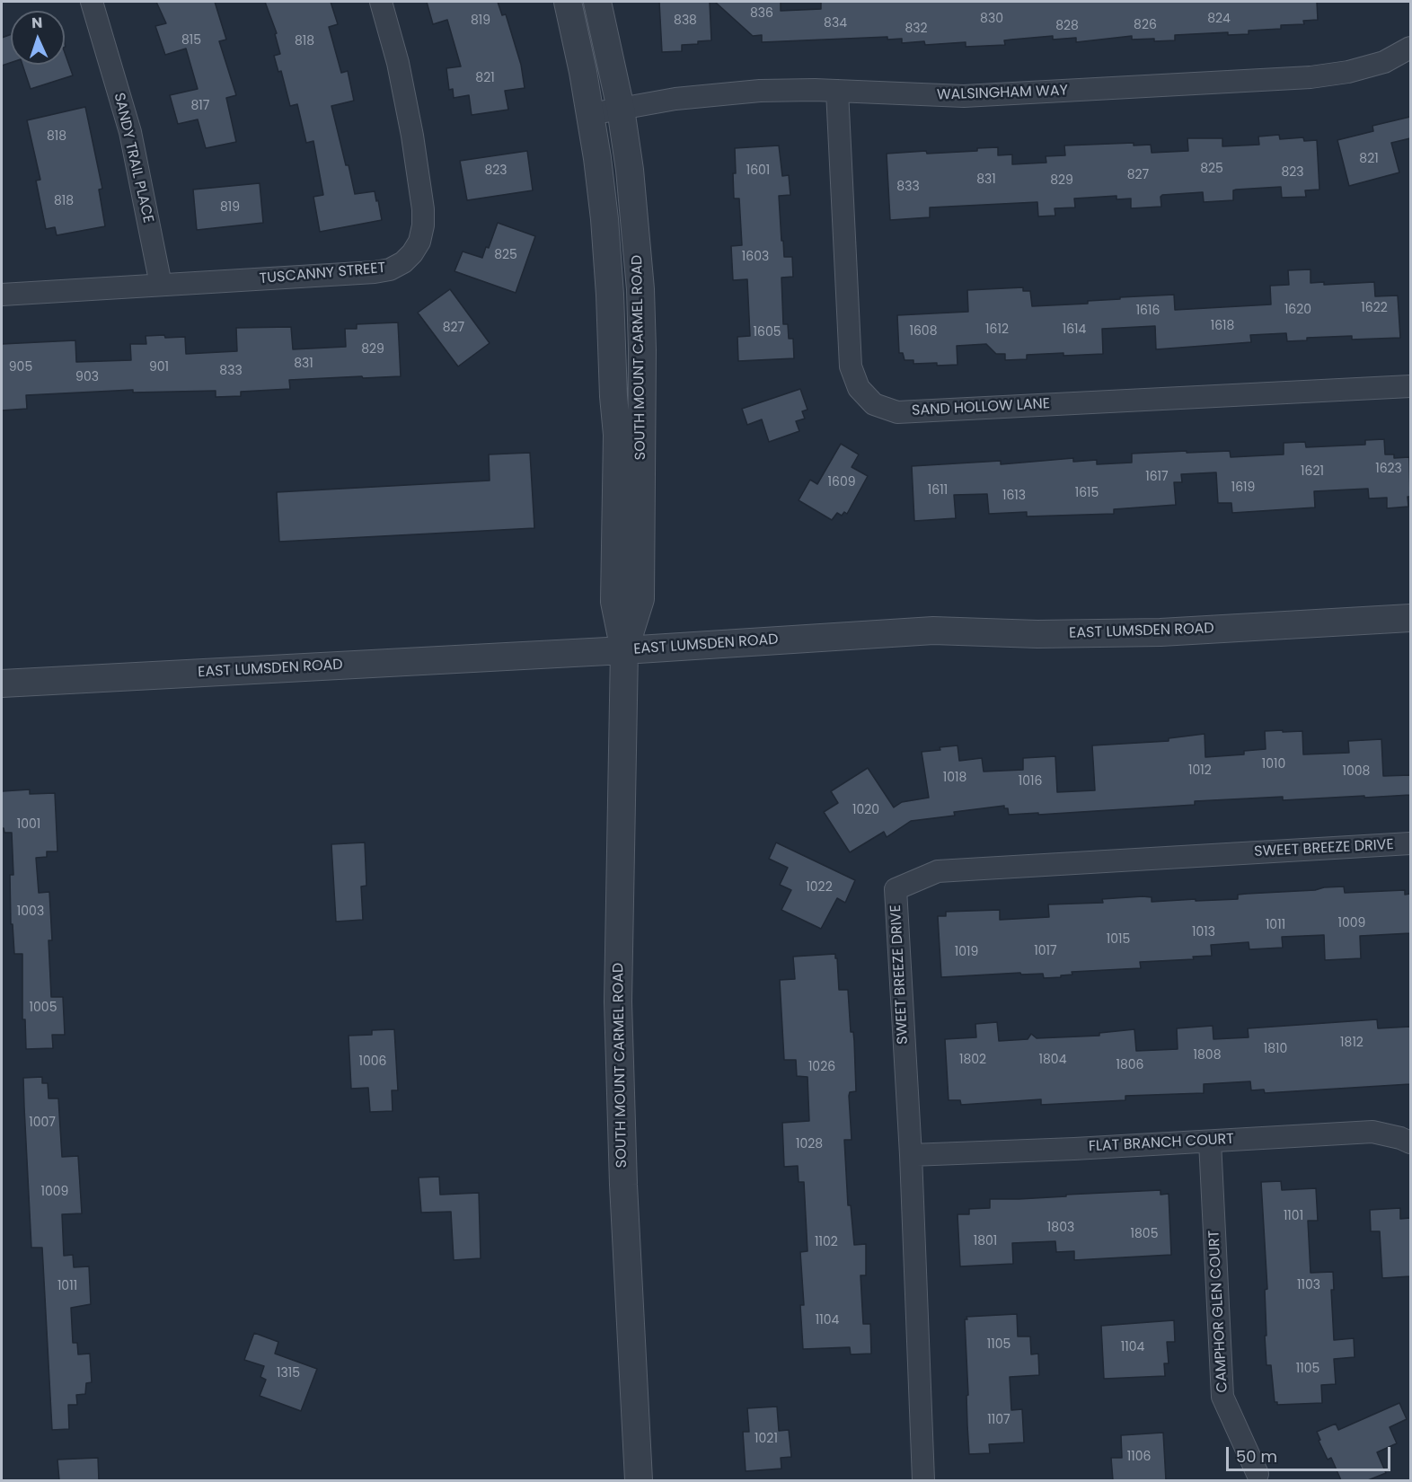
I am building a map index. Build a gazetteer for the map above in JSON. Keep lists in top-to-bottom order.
{
  "streets": {
    "street": [
      "WALSINGHAM WAY",
      "SANDY TRAIL PLACE",
      "TUSCANNY STREET",
      "SOUTH MOUNT CARMEL ROAD",
      "SAND HOLLOW LANE",
      "EAST LUMSDEN ROAD",
      "SWEET BREEZE DRIVE",
      "FLAT BRANCH COURT",
      "CAMPHOR GLEN COURT"
    ]
  },
  "crossings": [
    ["WALSINGHAM WAY", "SOUTH MOUNT CARMEL ROAD"],
    ["WALSINGHAM WAY", "SAND HOLLOW LANE"],
    ["SANDY TRAIL PLACE", "TUSCANNY STREET"],
    ["SOUTH MOUNT CARMEL ROAD", "EAST LUMSDEN ROAD"],
    ["SWEET BREEZE DRIVE", "FLAT BRANCH COURT"],
    ["FLAT BRANCH COURT", "CAMPHOR GLEN COURT"]
  ],
  "house_numbers": [
    "836",
    "830",
    "824",
    "819",
    "838",
    "834",
    "826",
    "828",
    "832",
    "815",
    "818",
    "821",
    "817",
    "818",
    "821",
    "825",
    "823",
    "1601",
    "823",
    "827",
    "831",
    "829",
    "833",
    "818",
    "819",
    "825",
    "1603",
    "1622",
    "1620",
    "1616",
    "1618",
    "827",
    "1612",
    "1614",
    "1608",
    "1605",
    "829",
    "831",
    "905",
    "901",
    "833",
    "903",
    "1623",
    "1621",
    "1617",
    "1609",
    "1619",
    "1611",
    "1615",
    "1613",
    "1010",
    "1012",
    "1008",
    "1018",
    "1016",
    "1020",
    "1001",
    "1022",
    "1003",
    "1009",
    "1011",
    "1013",
    "1015",
    "1017",
    "1019",
    "1005",
    "1812",
    "1810",
    "1808",
    "1802",
    "1804",
    "1006",
    "1806",
    "1026",
    "1007",
    "1028",
    "1009",
    "1101",
    "1803",
    "1805",
    "1801",
    "1102",
    "1103",
    "1011",
    "1104",
    "1105",
    "1104",
    "1105",
    "1315",
    "1107",
    "1021",
    "1106"
  ],
  "scale_bar": "50 m",
  "north": "top"
}
